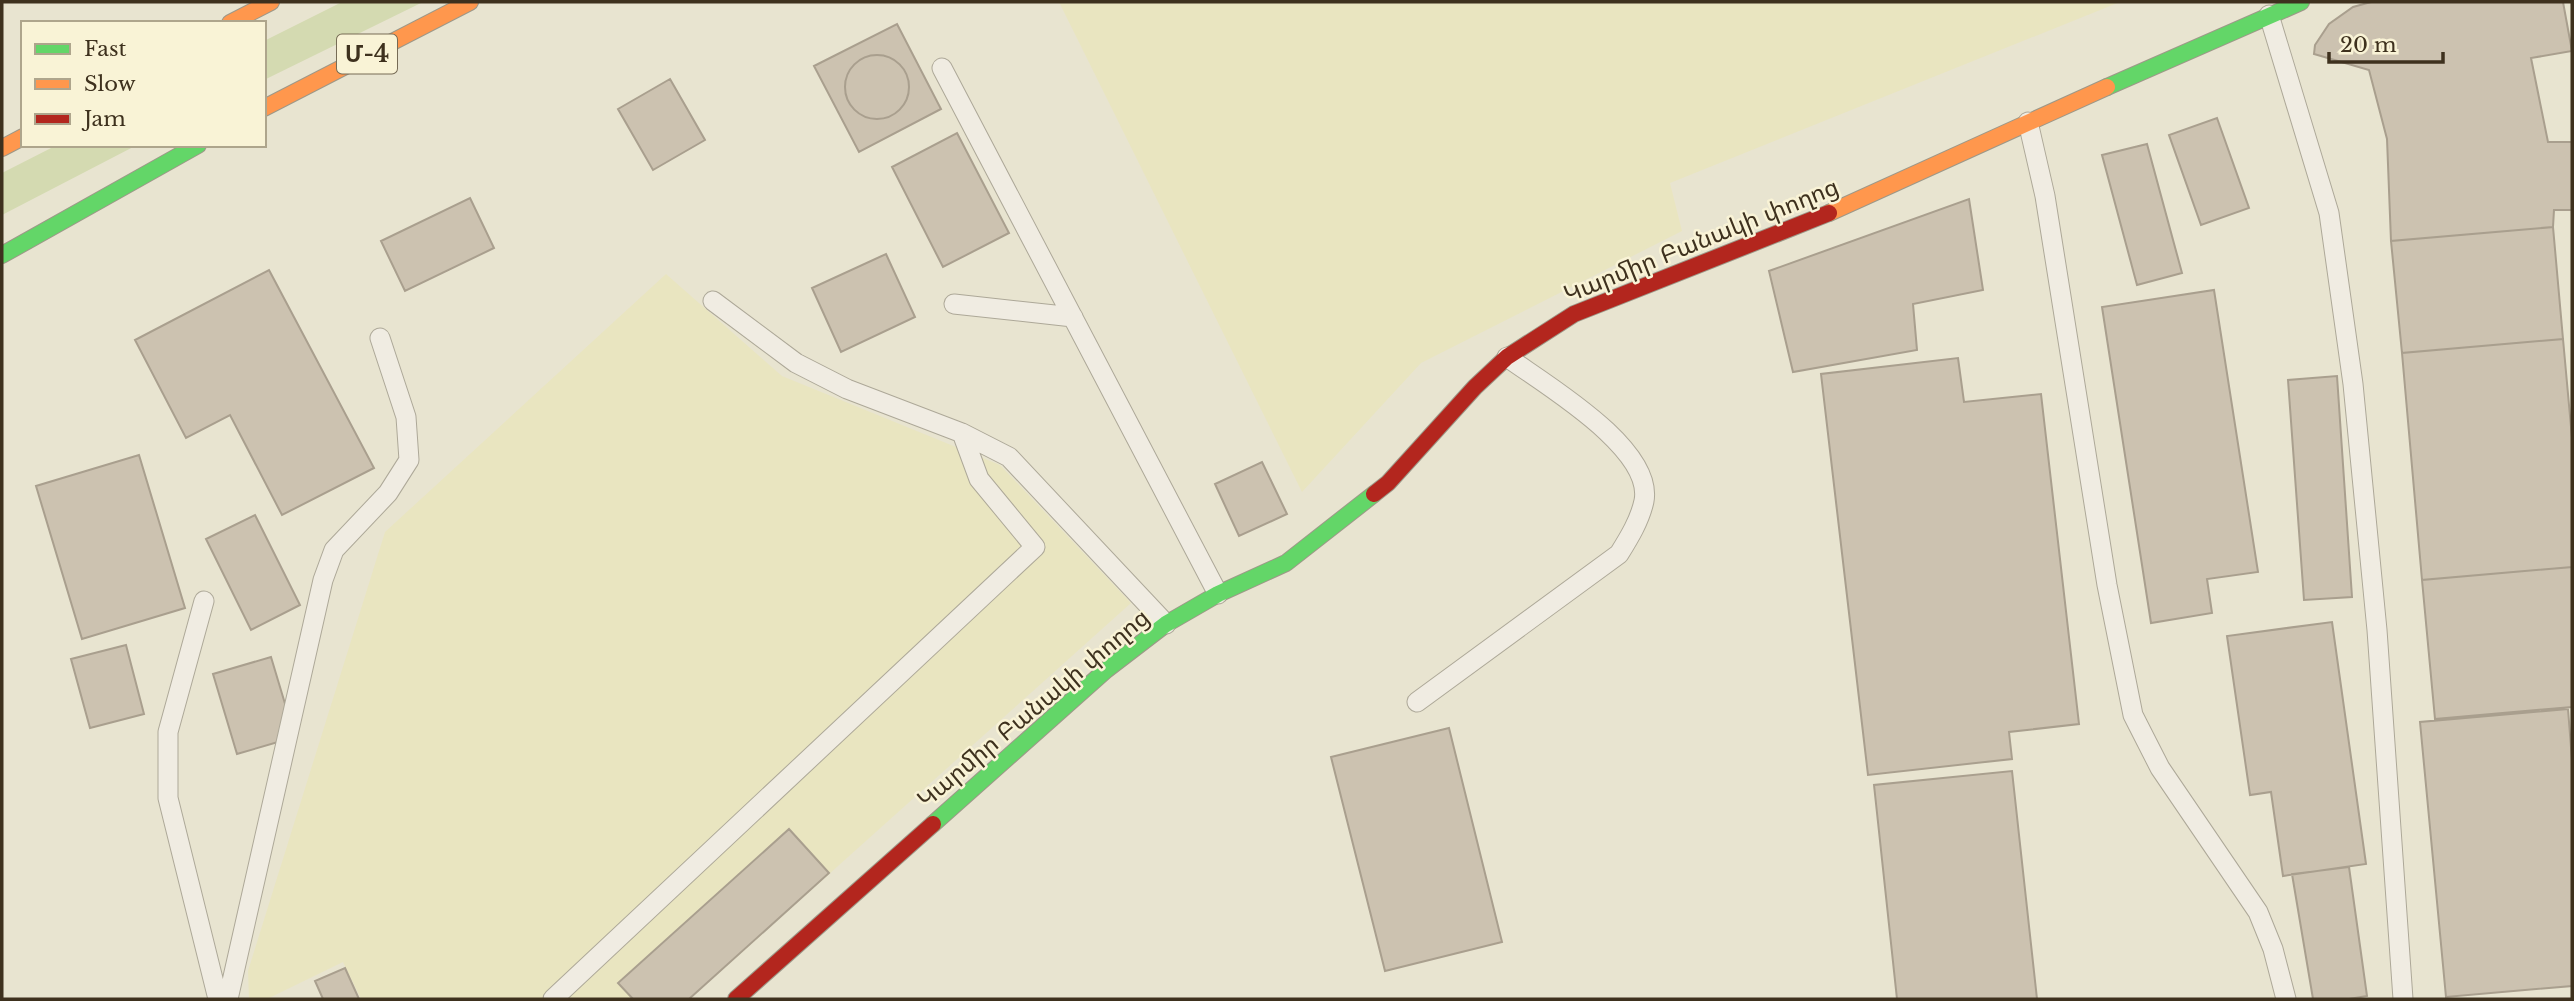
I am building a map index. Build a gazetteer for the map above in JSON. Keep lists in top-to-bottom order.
{
  "streets": {
    "main road": ["Մ-4", "Կարմիր Բանակի փողոց"]
  },
  "legend": ["Fast", "Slow", "Jam"],
  "scale_bar": "20 m"
}
